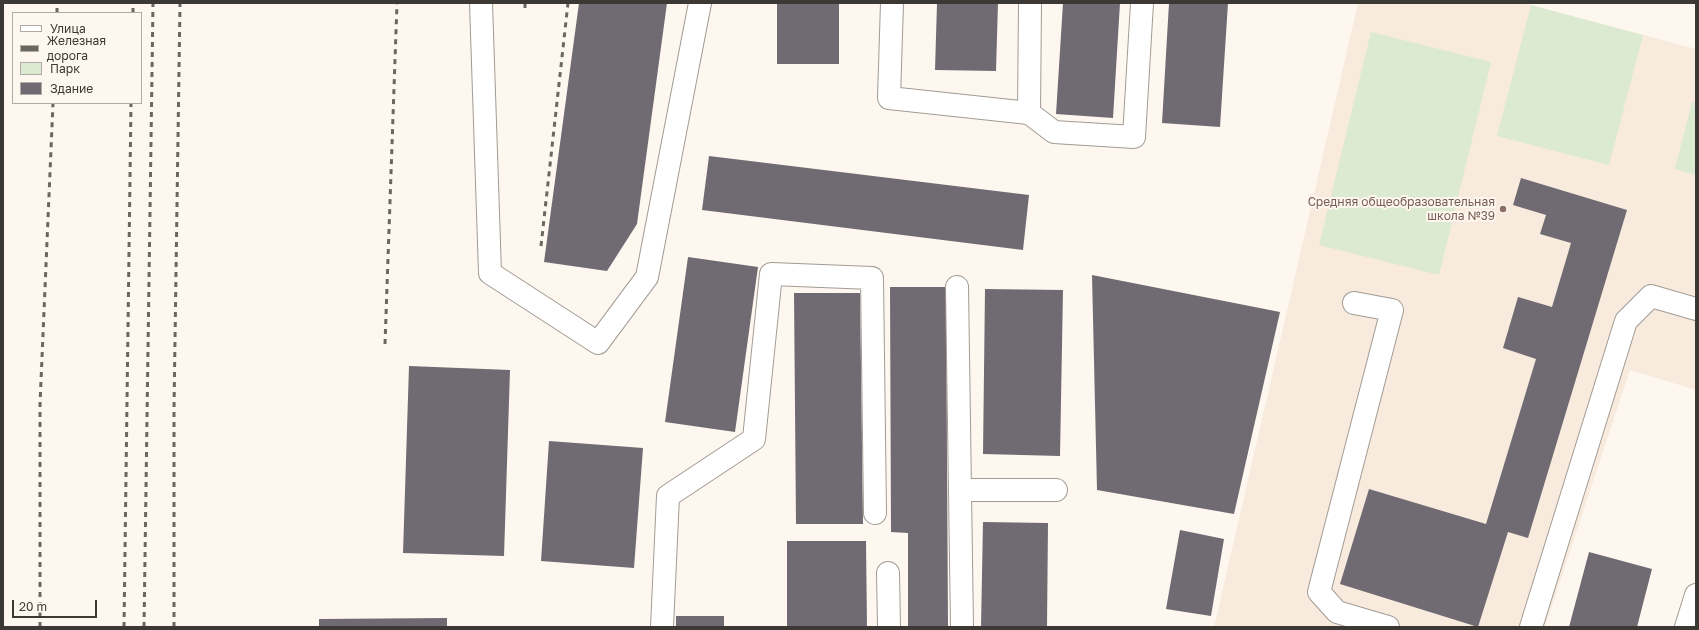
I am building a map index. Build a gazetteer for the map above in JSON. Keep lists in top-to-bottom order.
{
  "places": ["Средняя общеобразовательная школа №39"],
  "legend": [
    "Улица",
    "Железная дорога",
    "Парк",
    "Здание"
  ],
  "scale_bar": "20 m"
}
